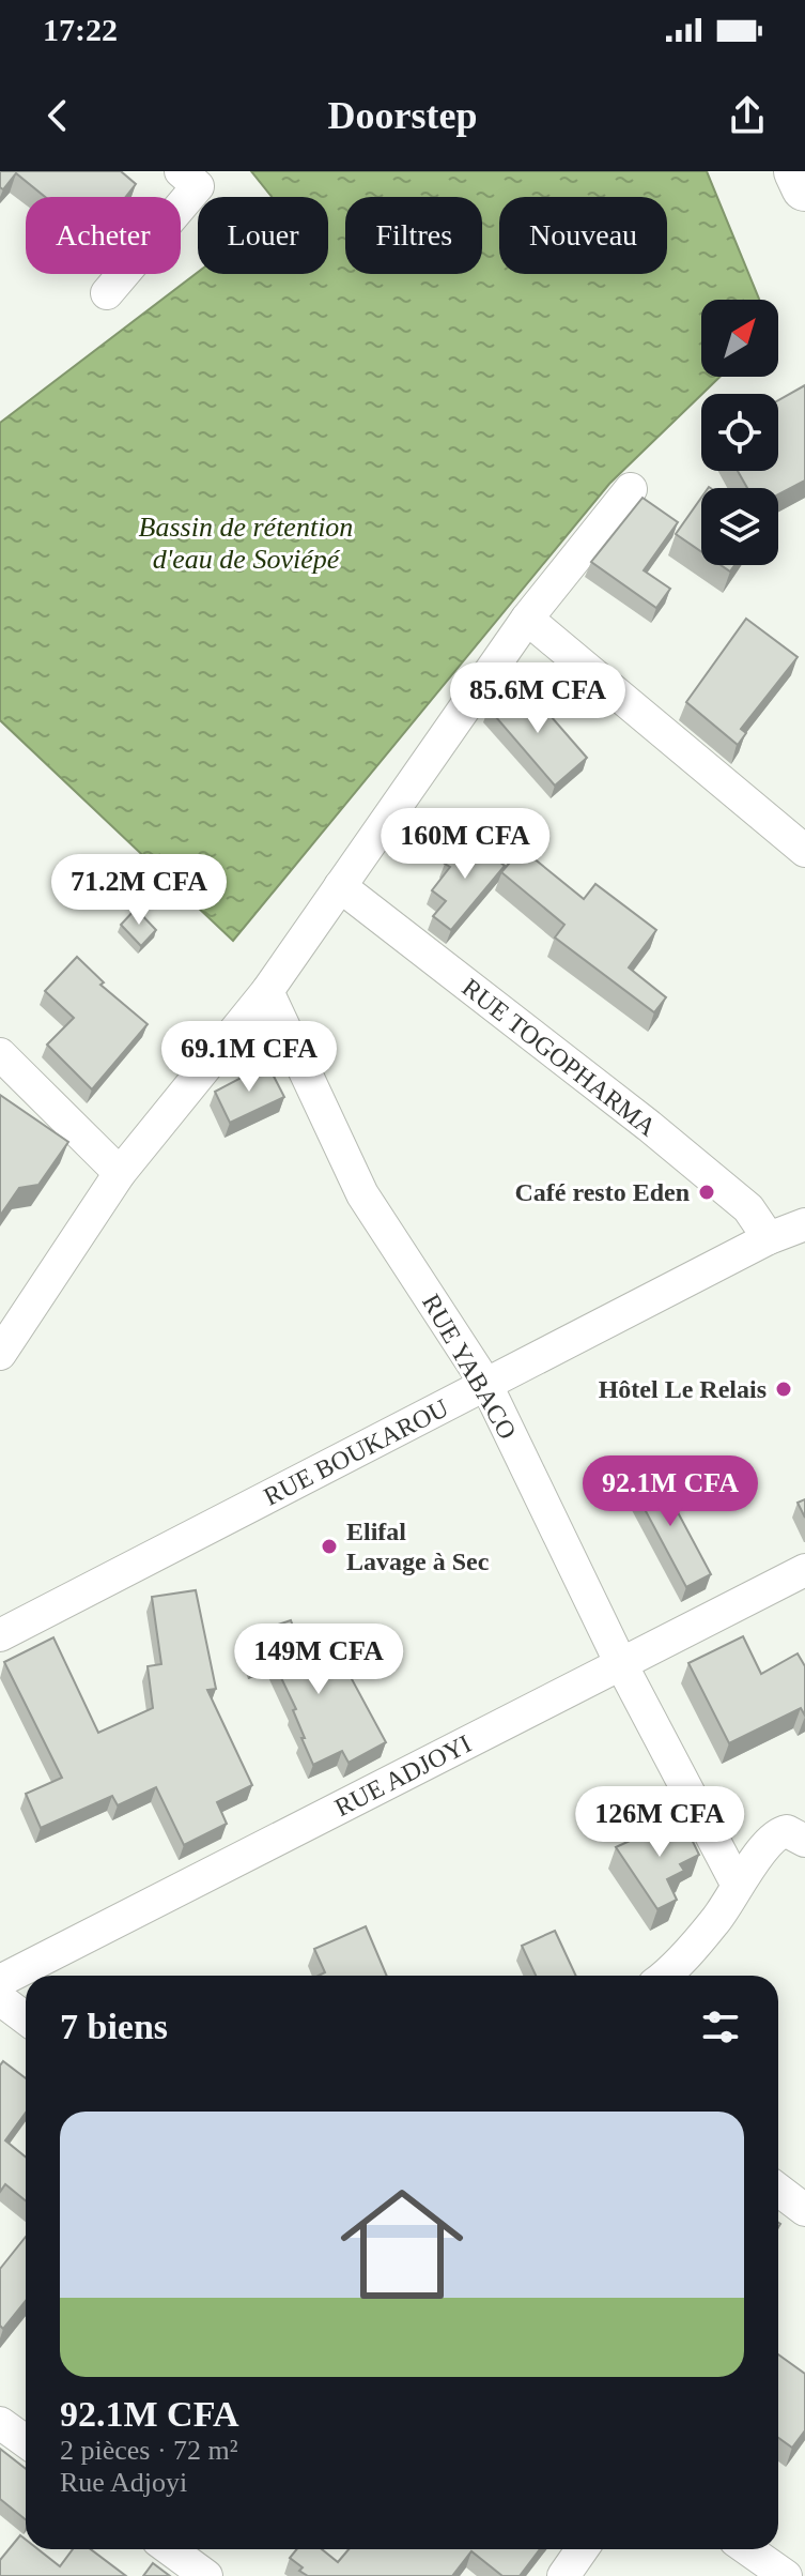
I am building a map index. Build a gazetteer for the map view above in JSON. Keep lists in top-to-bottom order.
{
  "streets": {
    "street": [
      "RUE TOGOPHARMA",
      "RUE YABACO",
      "RUE BOUKAROU",
      "RUE ADJOYI"
    ]
  },
  "crossings": [
    ["RUE TOGOPHARMA", "RUE BOUKAROU"],
    ["RUE YABACO", "RUE BOUKAROU"],
    ["RUE YABACO", "RUE ADJOYI"]
  ],
  "water": ["Bassin de rétention d'eau de Soviépé"],
  "places": ["Café resto Eden", "Hôtel Le Relais", "Elifal Lavage à Sec"],
  "north": "top right",
  "page": {
    "status": "17:22",
    "header": "Doorstep",
    "chip": [
      "Acheter",
      "Louer",
      "Filtres",
      "Nouveau"
    ],
    "price": [
      "85.6M CFA",
      "160M CFA",
      "71.2M CFA",
      "69.1M CFA",
      "92.1M CFA",
      "149M CFA",
      "126M CFA"
    ],
    "heading": "7 biens",
    "list": [
      {
        "name": "92.1M CFA",
        "note": "2 pièces · 72 m² · Rue Adjoyi"
      }
    ]
  }
}
